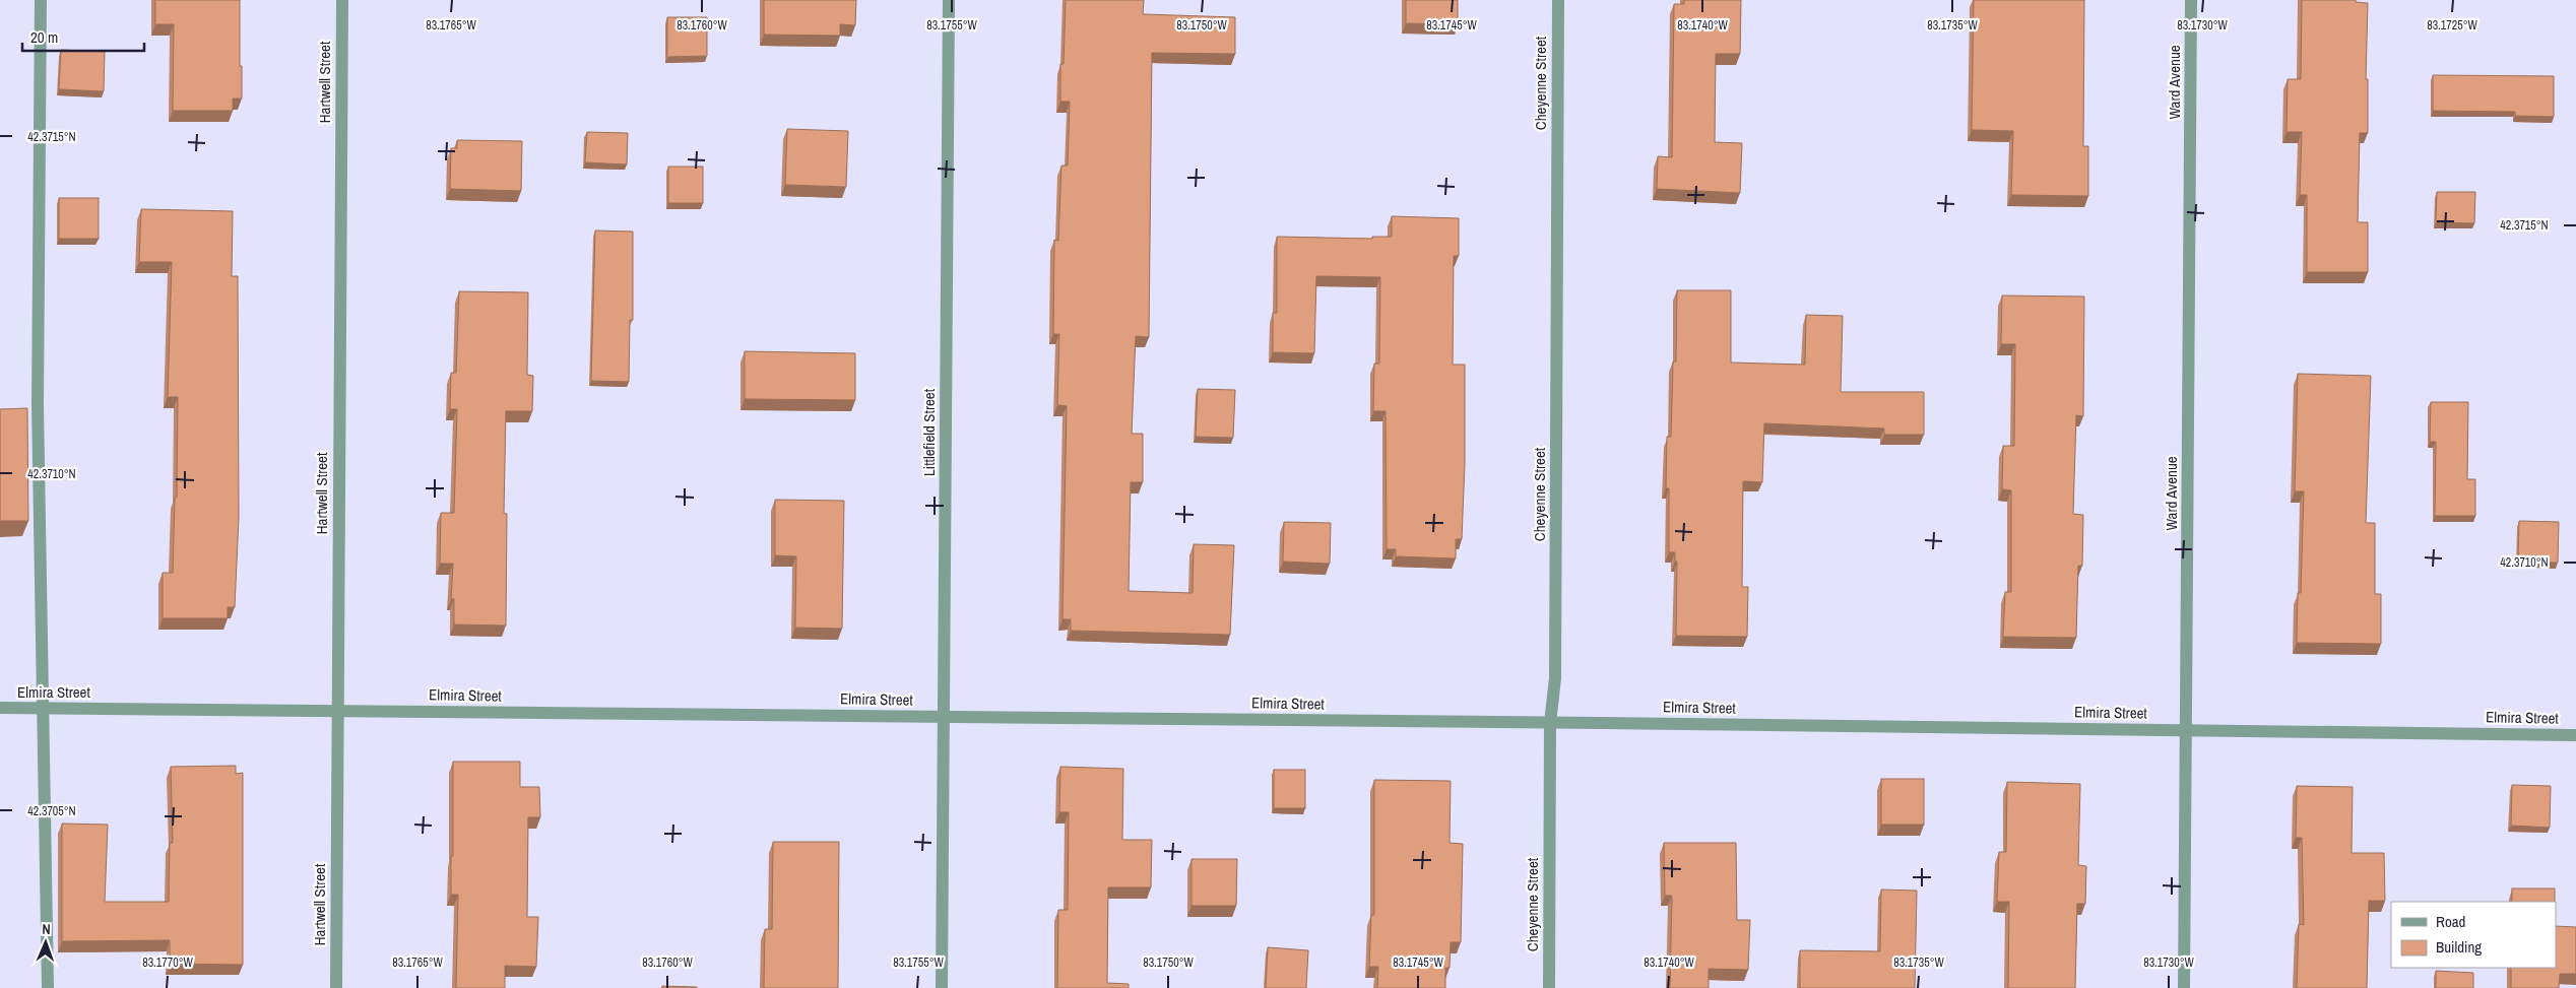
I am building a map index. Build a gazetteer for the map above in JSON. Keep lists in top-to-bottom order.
{
  "streets": {
    "street": [
      "Hartwell Street",
      "Ward Avenue",
      "Cheyenne Street",
      "Littlefield Street",
      "Elmira Street"
    ]
  },
  "crossings": [
    ["Hartwell Street", "Elmira Street"],
    ["Ward Avenue", "Elmira Street"],
    ["Cheyenne Street", "Elmira Street"],
    ["Littlefield Street", "Elmira Street"]
  ],
  "legend": ["Road", "Building"],
  "scale_bar": "20 m",
  "north": "top",
  "coordinates": [
    "83.1765°W",
    "83.1760°W",
    "83.1755°W",
    "83.1750°W",
    "83.1745°W",
    "83.1740°W",
    "83.1735°W",
    "83.1730°W",
    "83.1725°W",
    "42.3715°N",
    "42.3710°N",
    "42.3705°N",
    "83.1770°W"
  ]
}
